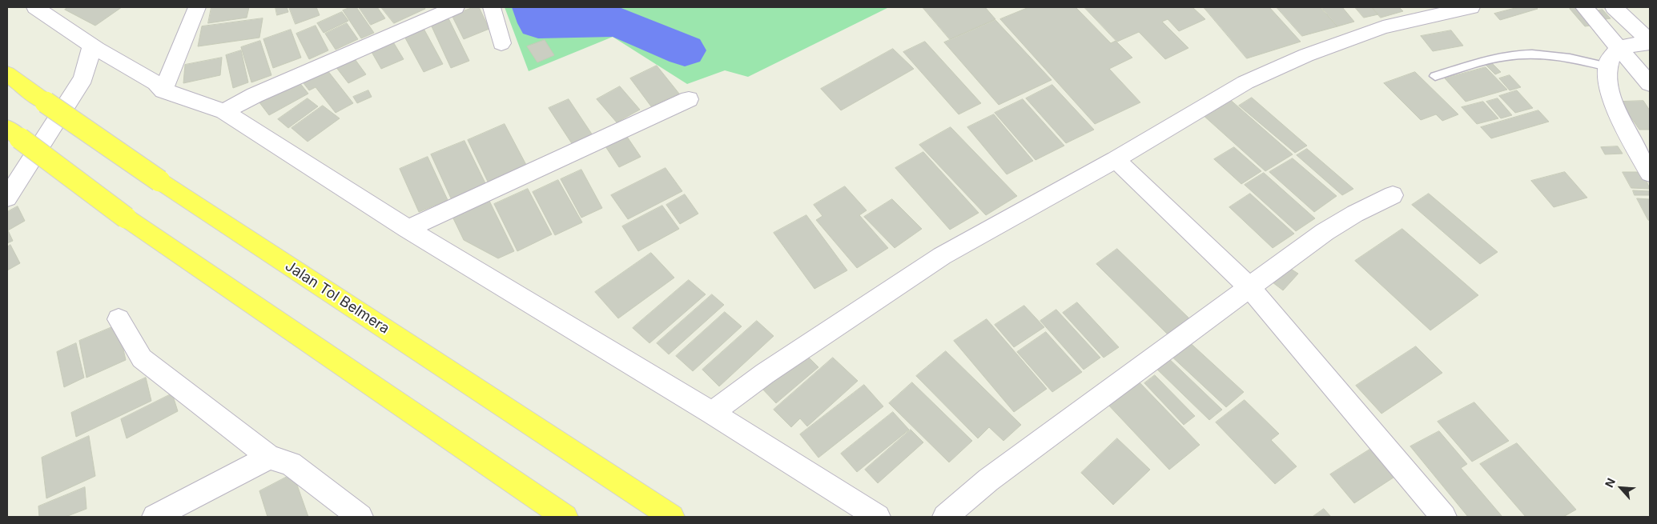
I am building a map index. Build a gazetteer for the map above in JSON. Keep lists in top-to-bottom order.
{
  "streets": {
    "highway": ["Jalan Tol Belmera"]
  },
  "north": "top left"
}
